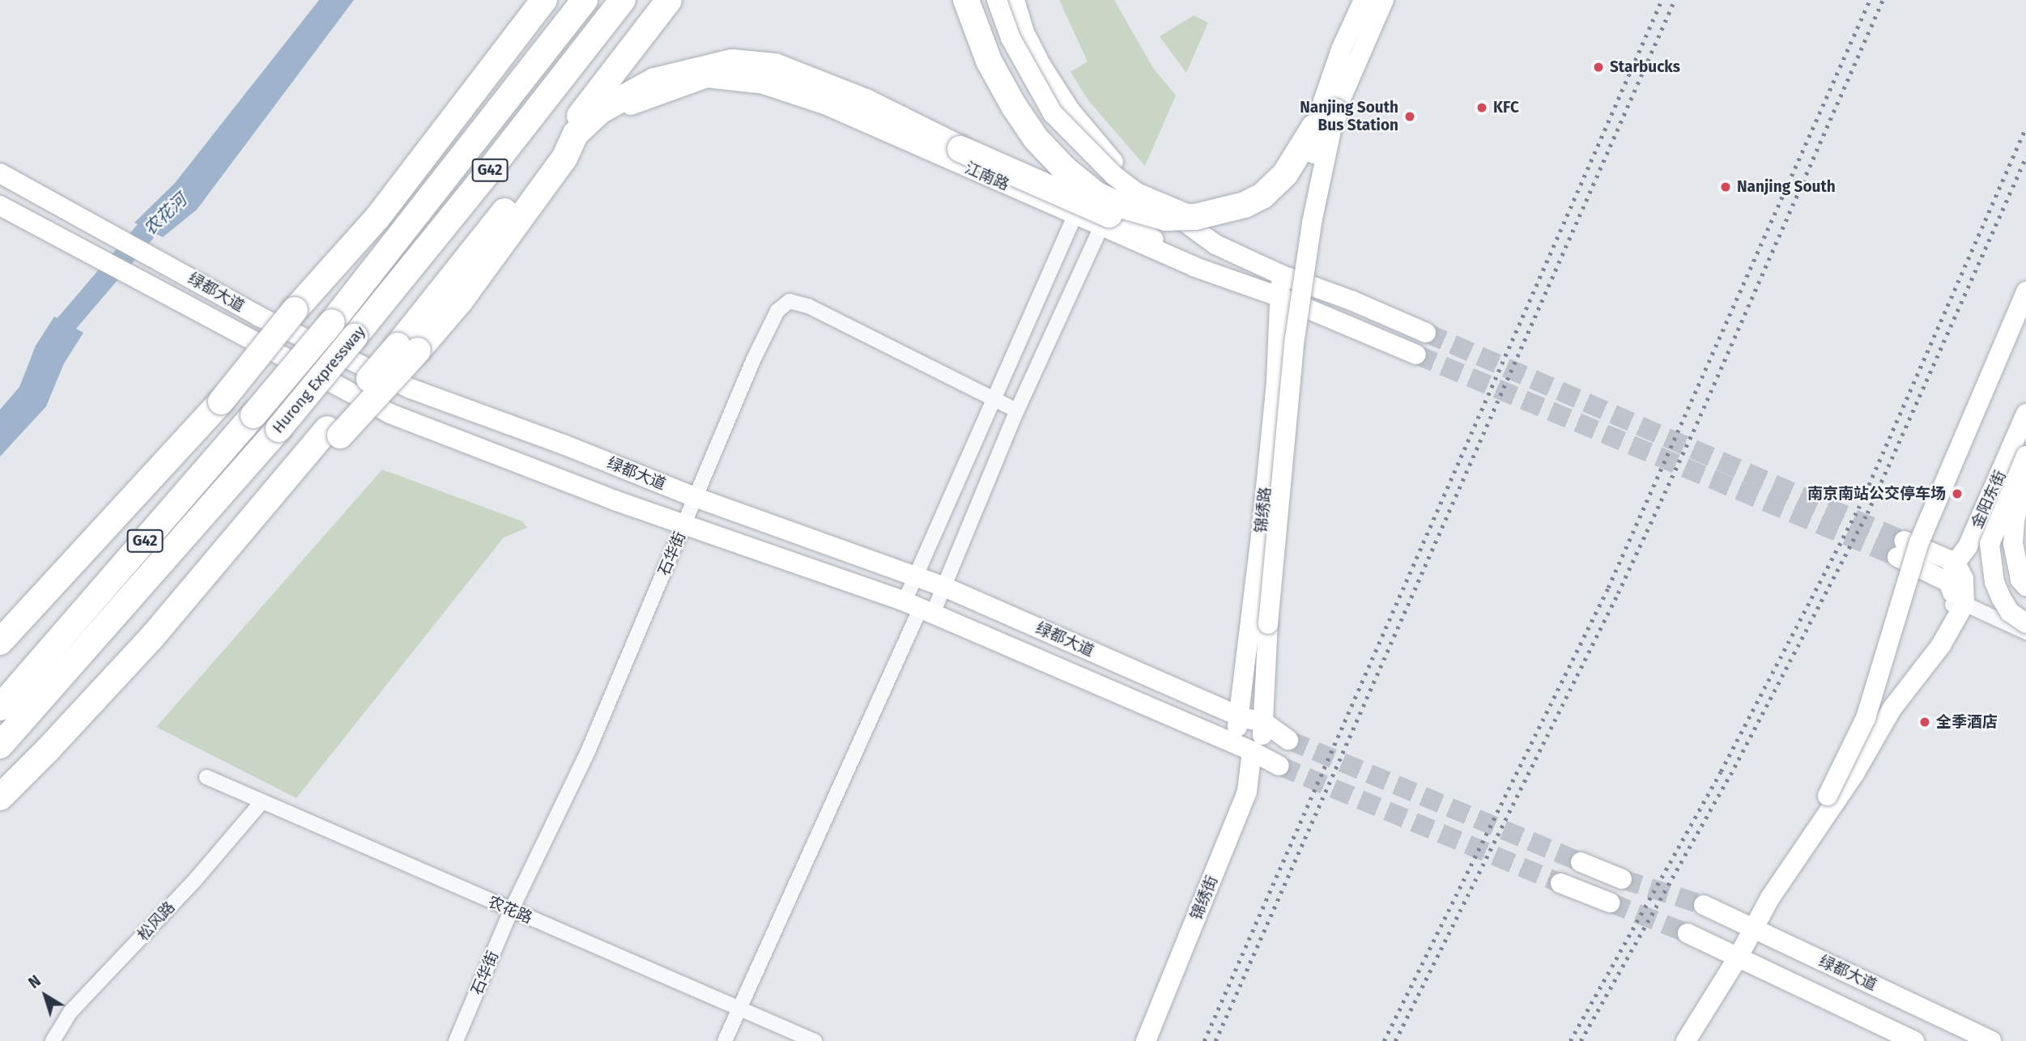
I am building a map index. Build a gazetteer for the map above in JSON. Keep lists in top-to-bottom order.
{
  "streets": {
    "highway": ["G42", "Hurong Expressway"],
    "main road": [
      "江南路",
      "绿都大道",
      "金阳东街",
      "锦绣路",
      "锦绣街"
    ],
    "street": ["石华街", "农花路", "松风路"]
  },
  "crossings": [
    ["江南路", "锦绣路"],
    ["绿都大道", "锦绣路"],
    ["绿都大道", "石华街"],
    ["绿都大道", "锦绣街"],
    ["锦绣路", "锦绣街"],
    ["石华街", "农花路"],
    ["农花路", "松风路"]
  ],
  "water": ["农花河"],
  "places": [
    "Starbucks",
    "KFC",
    "Nanjing South Bus Station",
    "Nanjing South",
    "南京南站公交停车场",
    "全季酒店"
  ],
  "north": "top left"
}
